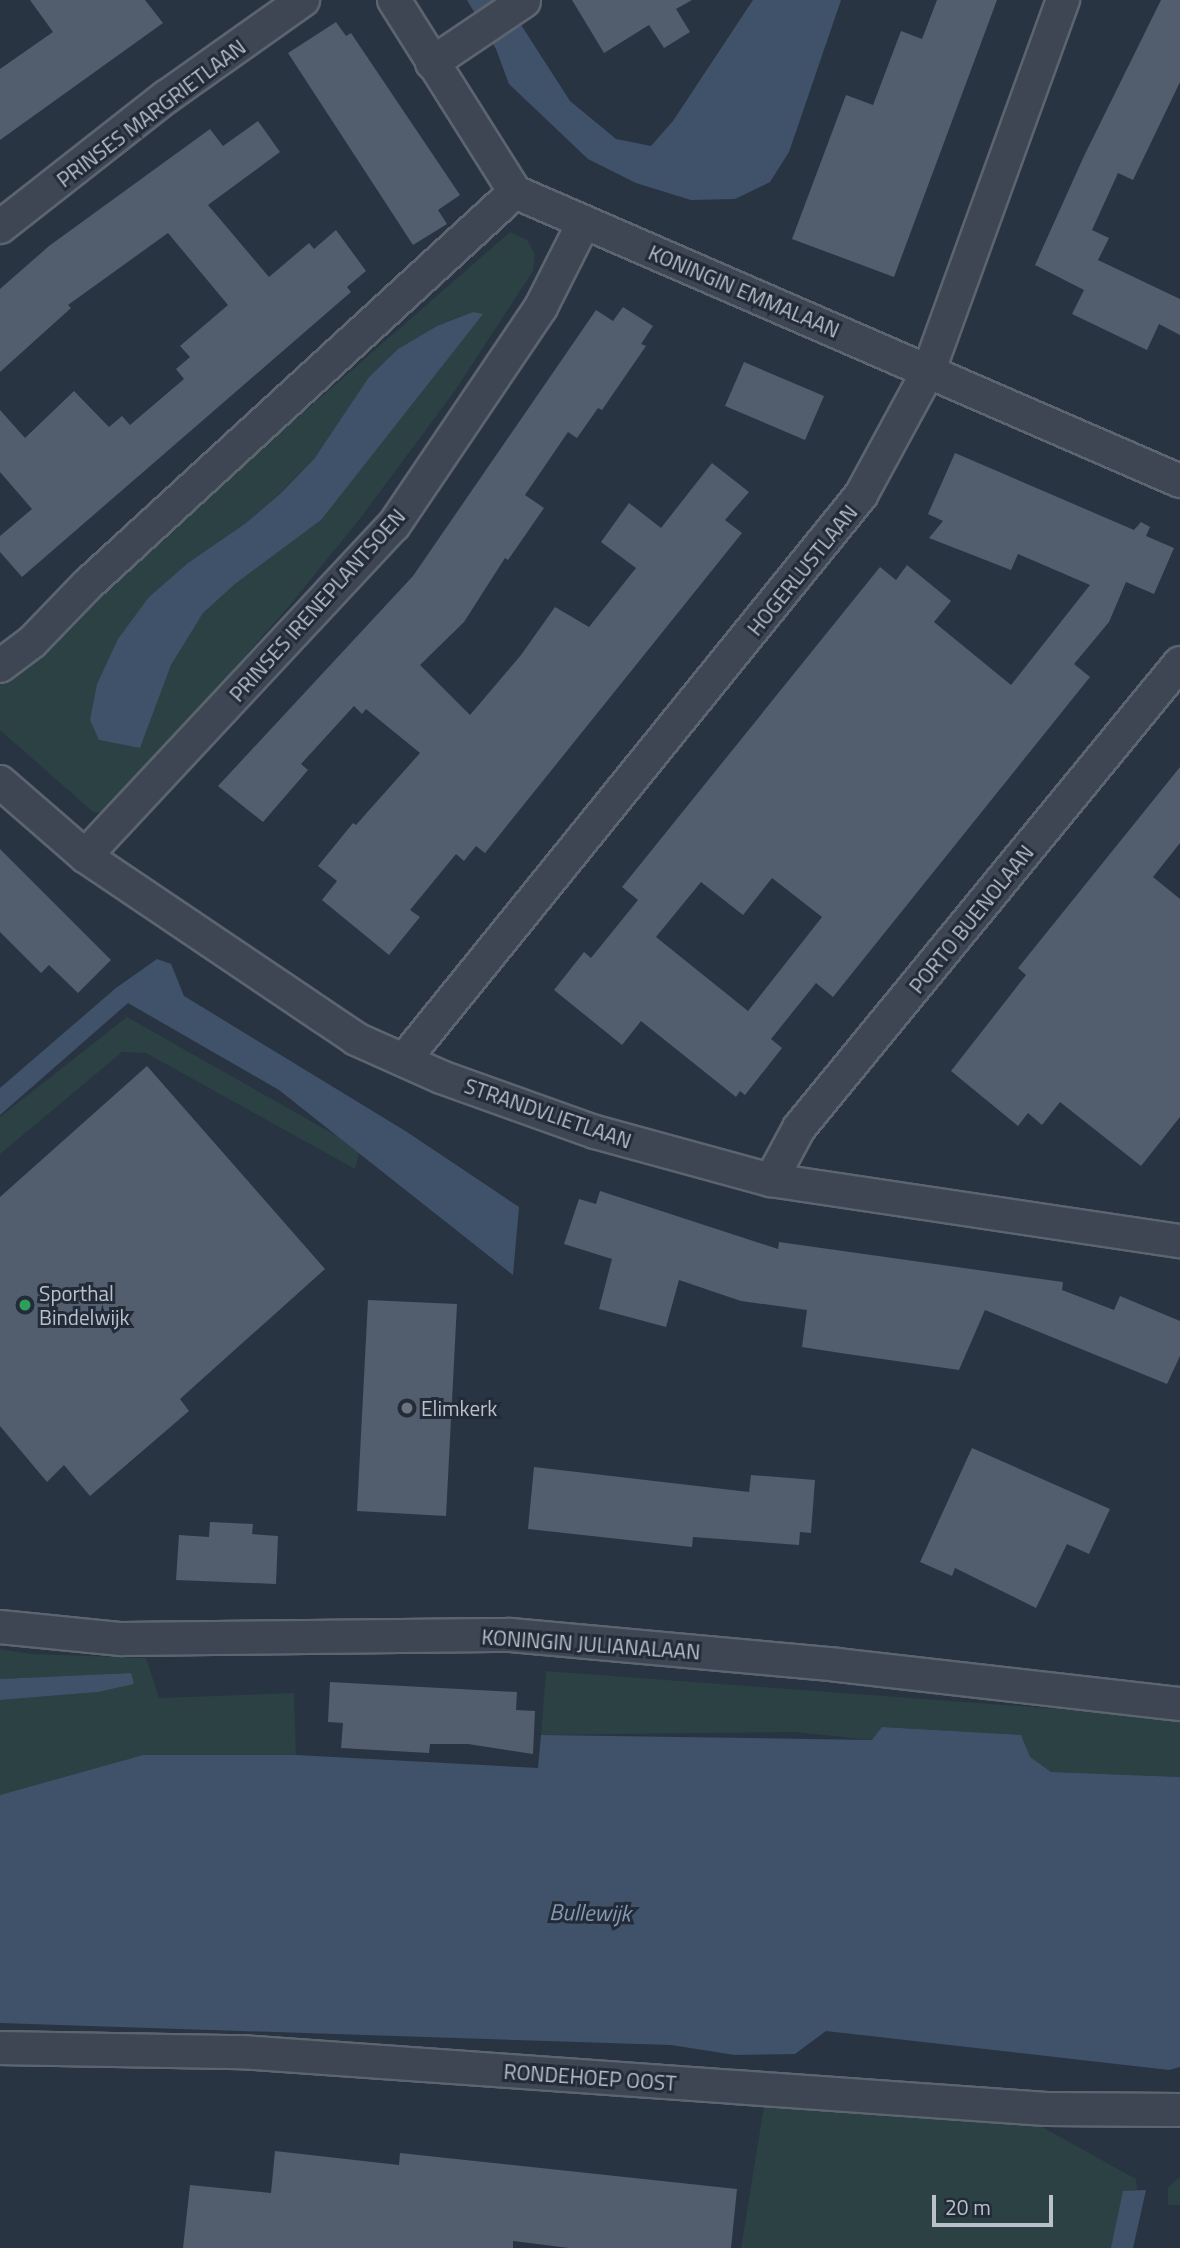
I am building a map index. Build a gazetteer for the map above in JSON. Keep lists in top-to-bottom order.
{
  "streets": {
    "street": [
      "PRINSES MARGRIETLAAN",
      "KONINGIN EMMALAAN",
      "HOGERLUSTLAAN",
      "PRINSES IRENEPLANTSOEN",
      "PORTO BUENOLAAN",
      "STRANDVLIETLAAN",
      "KONINGIN JULIANALAAN",
      "RONDEHOEP OOST"
    ]
  },
  "crossings": [
    ["KONINGIN EMMALAAN", "HOGERLUSTLAAN"],
    ["KONINGIN EMMALAAN", "PRINSES IRENEPLANTSOEN"],
    ["HOGERLUSTLAAN", "STRANDVLIETLAAN"],
    ["PRINSES IRENEPLANTSOEN", "STRANDVLIETLAAN"],
    ["PORTO BUENOLAAN", "STRANDVLIETLAAN"]
  ],
  "water": ["Bullewijk"],
  "places": ["Sporthal Bindelwijk", "Elimkerk"],
  "scale_bar": "20 m"
}
